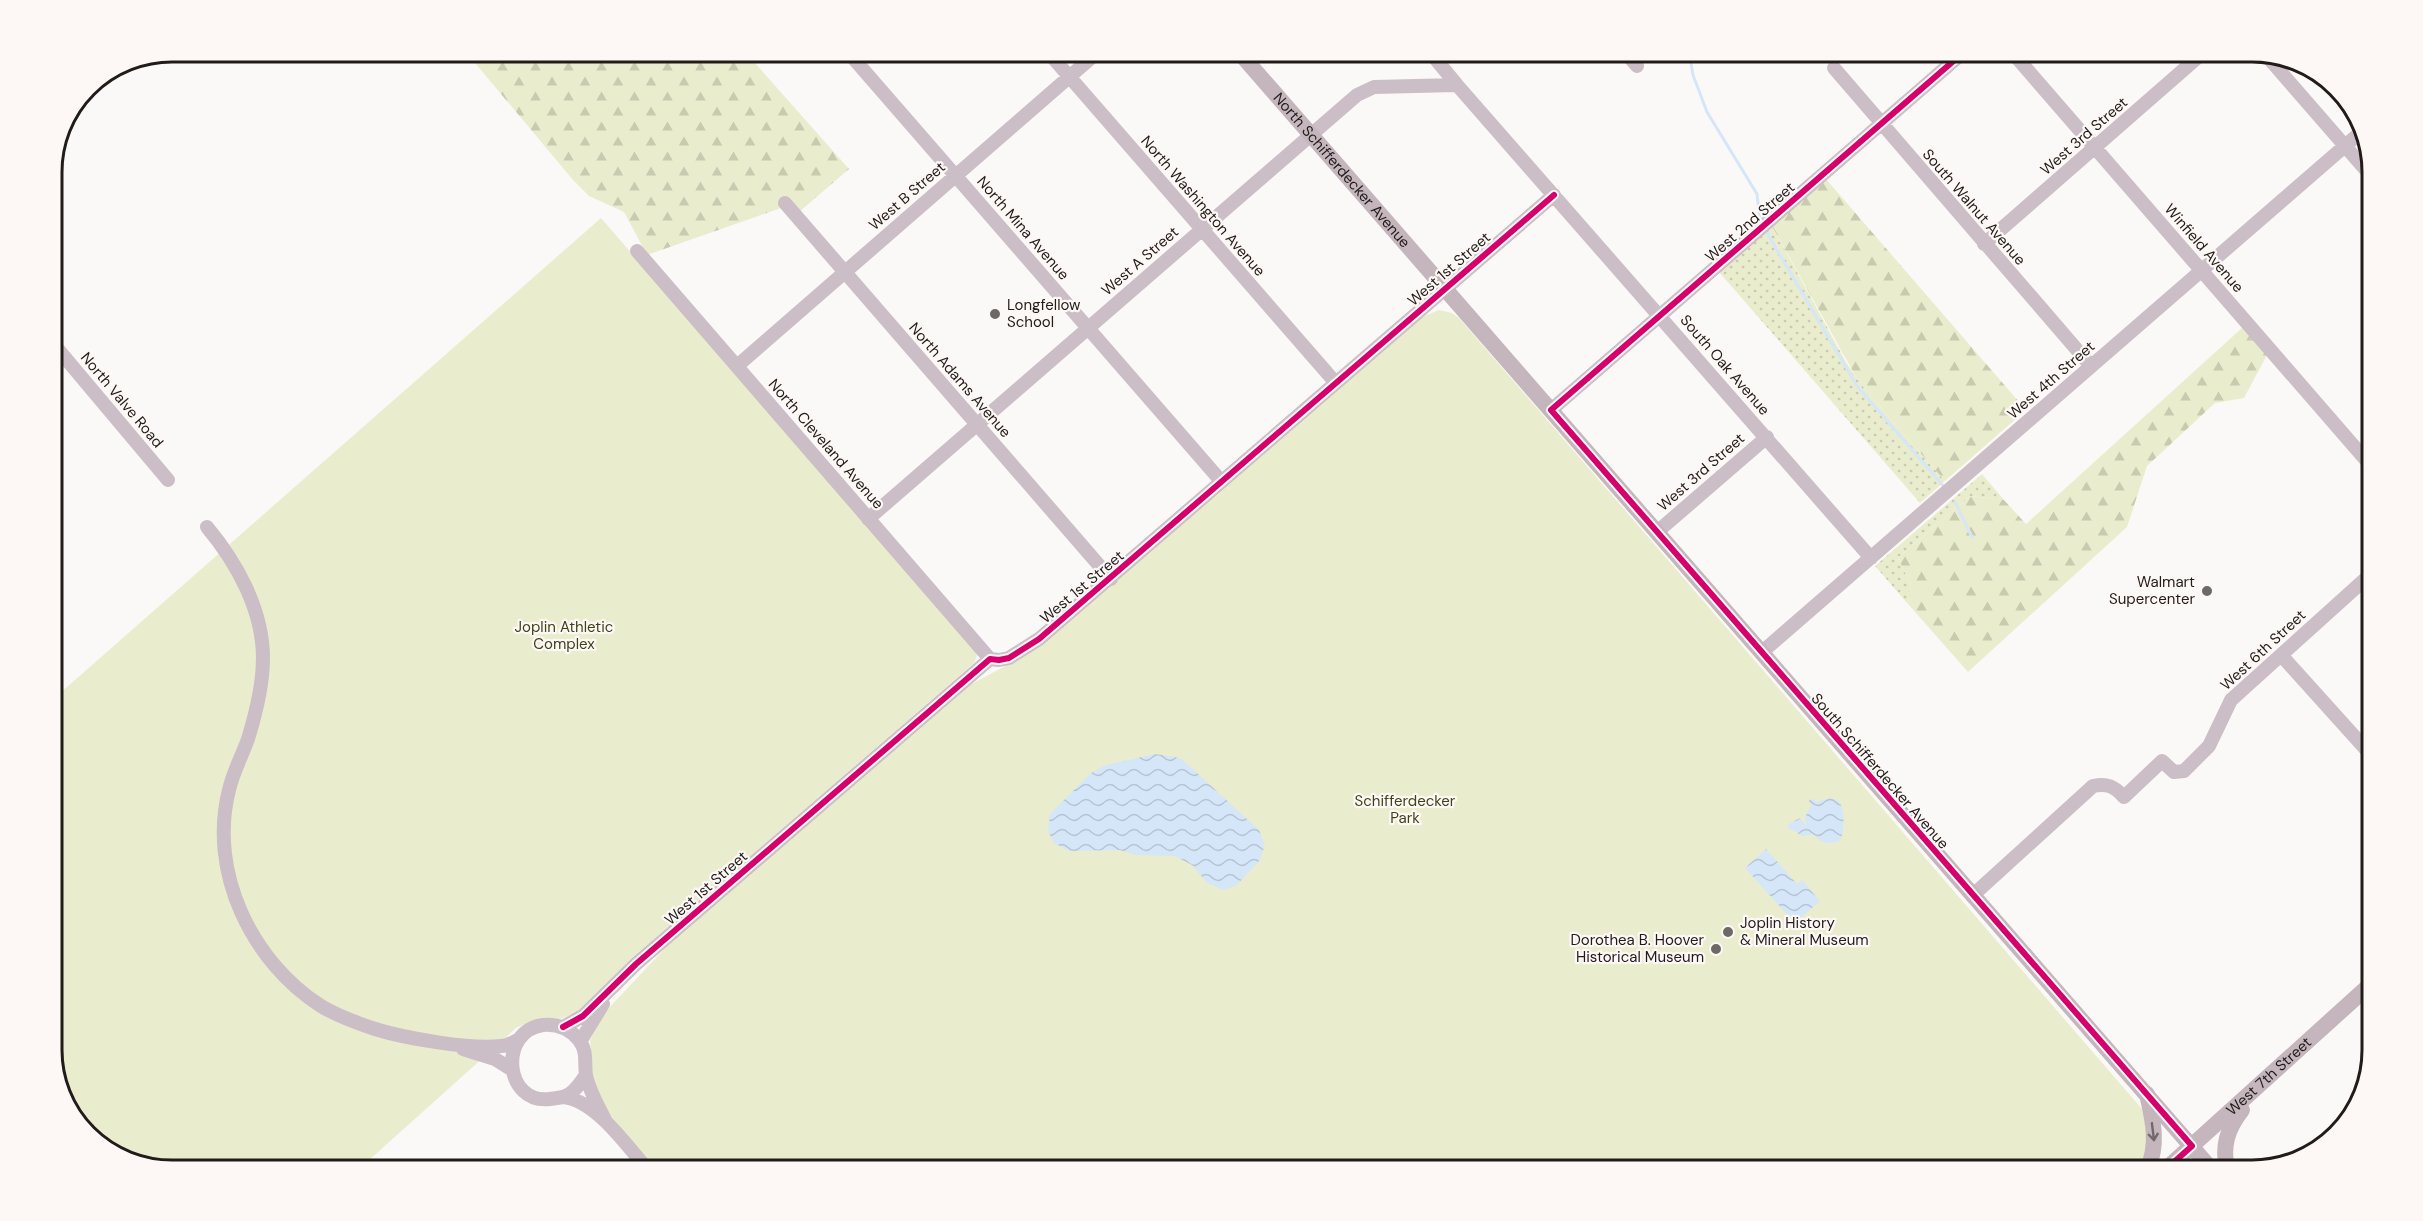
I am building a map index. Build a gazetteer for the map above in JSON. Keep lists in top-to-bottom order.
{
  "streets": {
    "main road": ["North Schifferdecker Avenue", "South Schifferdecker Avenue", "West 7th Street"],
    "street": [
      "West 3rd Street",
      "West B Street",
      "North Washington Avenue",
      "South Walnut Avenue",
      "West 2nd Street",
      "North Mina Avenue",
      "Winfield Avenue",
      "West A Street",
      "West 1st Street",
      "South Oak Avenue",
      "North Adams Avenue",
      "West 4th Street",
      "North Valve Road",
      "North Cleveland Avenue",
      "West 6th Street"
    ]
  },
  "crossings": [
    ["West 3rd Street", "South Walnut Avenue"],
    ["West 3rd Street", "Winfield Avenue"],
    ["West 3rd Street", "South Oak Avenue"],
    ["West 3rd Street", "South Schifferdecker Avenue"],
    ["North Schifferdecker Avenue", "West A Street"],
    ["North Schifferdecker Avenue", "West 1st Street"],
    ["North Schifferdecker Avenue", "South Schifferdecker Avenue"],
    ["West B Street", "North Washington Avenue"],
    ["West B Street", "North Mina Avenue"],
    ["West B Street", "North Adams Avenue"],
    ["West B Street", "North Cleveland Avenue"],
    ["North Washington Avenue", "West A Street"],
    ["North Washington Avenue", "West 1st Street"],
    ["South Walnut Avenue", "West 2nd Street"],
    ["South Walnut Avenue", "West 4th Street"],
    ["West 2nd Street", "South Oak Avenue"],
    ["West 2nd Street", "South Schifferdecker Avenue"],
    ["North Mina Avenue", "West A Street"],
    ["North Mina Avenue", "West 1st Street"],
    ["Winfield Avenue", "West 4th Street"],
    ["West A Street", "South Oak Avenue"],
    ["West A Street", "North Adams Avenue"],
    ["West A Street", "North Cleveland Avenue"],
    ["West 1st Street", "South Oak Avenue"],
    ["West 1st Street", "North Adams Avenue"],
    ["West 1st Street", "North Cleveland Avenue"],
    ["West 1st Street", "South Schifferdecker Avenue"],
    ["South Oak Avenue", "West 4th Street"],
    ["West 4th Street", "South Schifferdecker Avenue"],
    ["West 6th Street", "South Schifferdecker Avenue"],
    ["South Schifferdecker Avenue", "West 7th Street"]
  ],
  "parks": ["Joplin Athletic Complex", "Schifferdecker Park"],
  "places": [
    "Longfellow School",
    "Walmart Supercenter",
    "Joplin History & Mineral Museum",
    "Dorothea B. Hoover Historical Museum"
  ]
}
